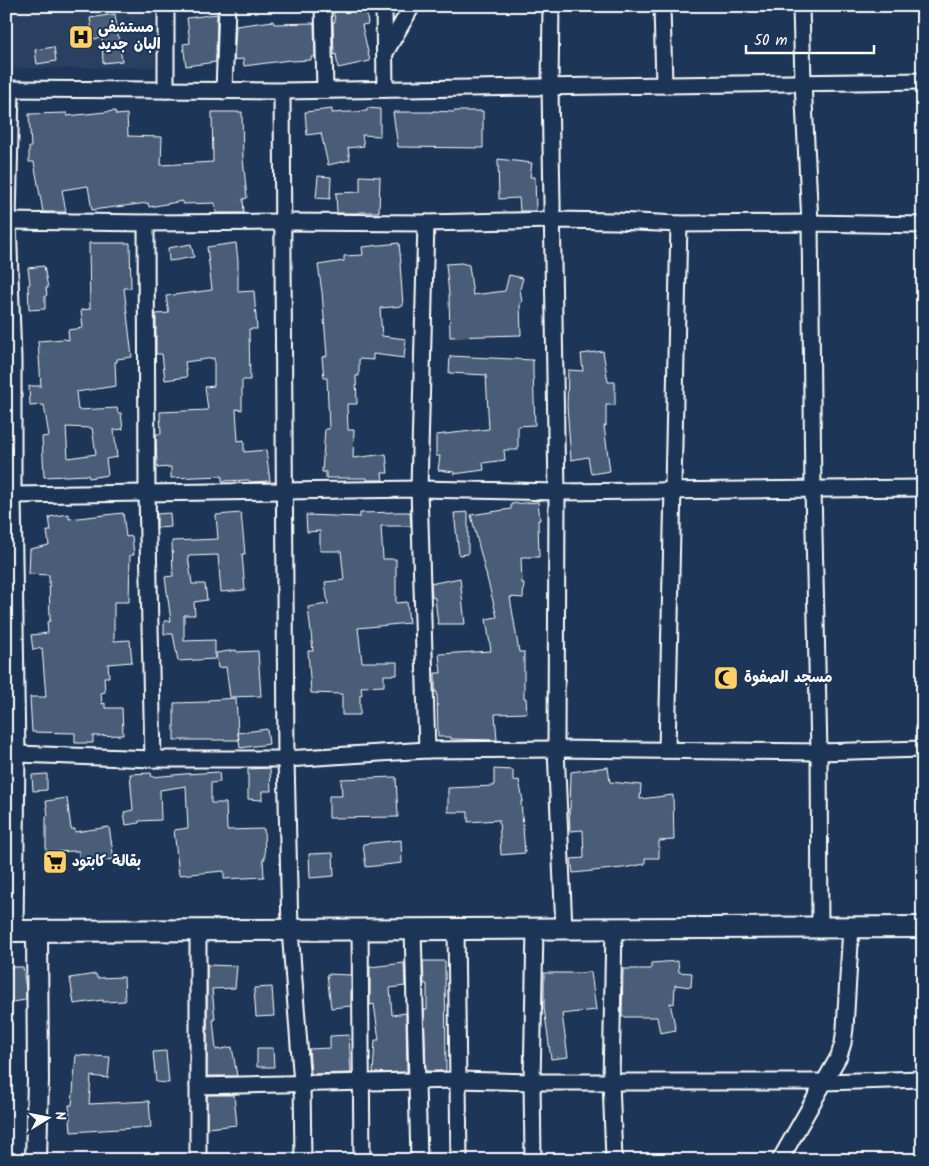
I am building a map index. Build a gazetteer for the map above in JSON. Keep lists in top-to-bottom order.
{
  "places": {
    "hospital": ["مستشفى البان جديد"],
    "mosque": ["مسجد الصفوة"],
    "supermarket": ["بقالة كابتود"]
  },
  "scale_bar": "50 m",
  "north": "right"
}
